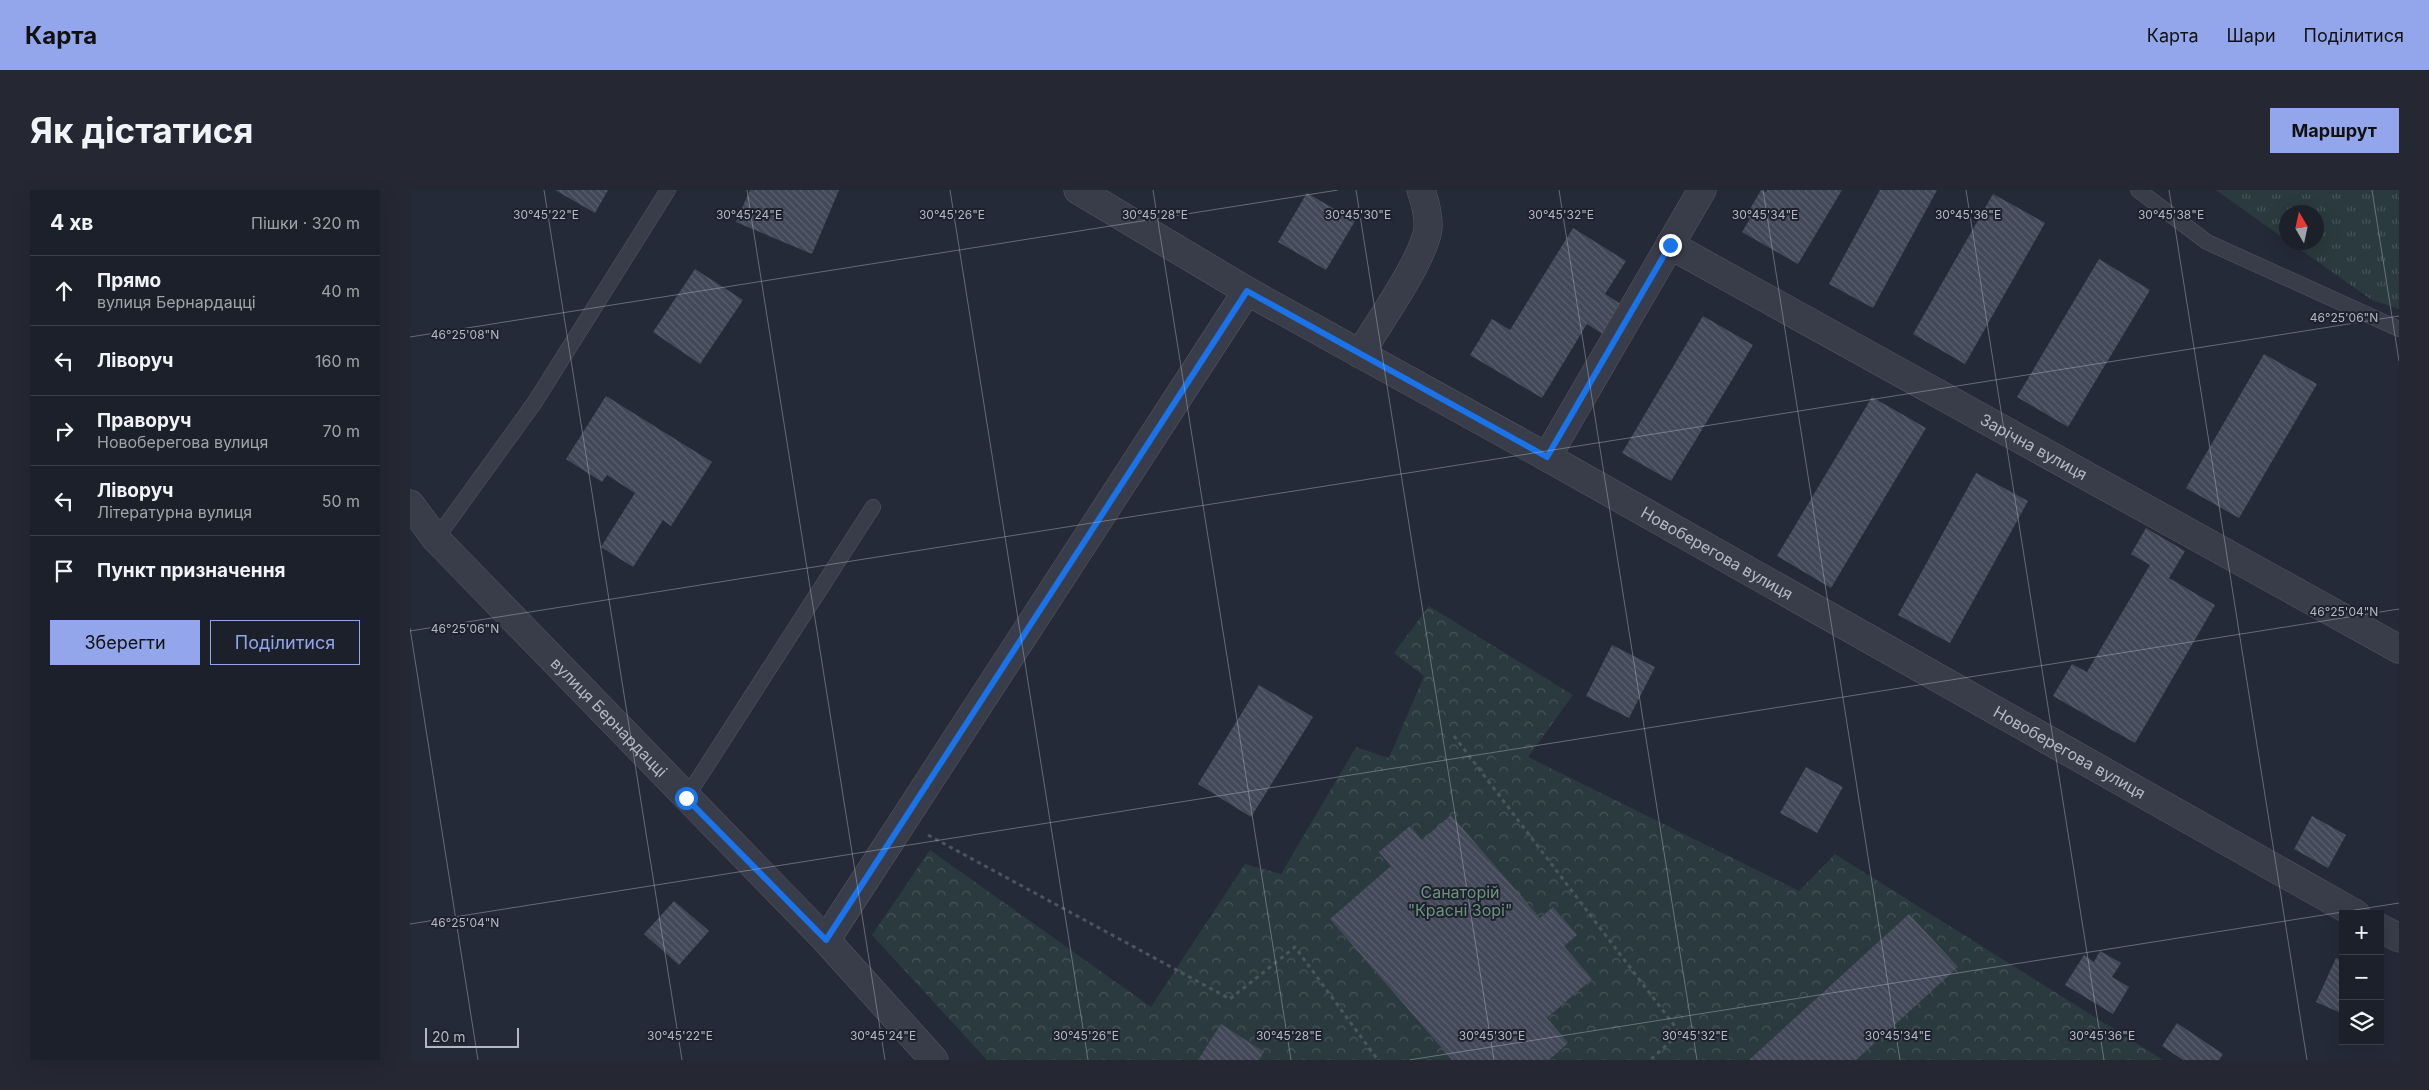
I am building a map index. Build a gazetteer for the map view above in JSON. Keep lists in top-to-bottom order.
{
  "streets": {
    "street": ["Зарічна вулиця", "Новоберегова вулиця", "вулиця Бернардацці"]
  },
  "parks": ["Санаторій \"Красні Зорі\""],
  "scale_bar": "20 m",
  "north": "top",
  "page": {
    "header": "Карта",
    "nav": ["Карта", "Шари", "Поділитися"],
    "buttons": [
      "Маршрут",
      ["Зберегти", "Поділитися"]
    ],
    "title": "Як дістатися",
    "heading": ["4 хв", "Пішки · 320 m"],
    "list": [
      ["Прямо", "вулиця Бернардацці", "40 m"],
      ["Ліворуч", "160 m"],
      ["Праворуч", "Новоберегова вулиця", "70 m"],
      ["Ліворуч", "Літературна вулиця", "50 m"],
      "Пункт призначення"
    ],
    "map_buttons": ["+", "−"],
    "scale": "20 m"
  },
  "coordinates": [
    "30°45'22\"E",
    "30°45'24\"E",
    "30°45'26\"E",
    "30°45'28\"E",
    "30°45'30\"E",
    "30°45'32\"E",
    "30°45'34\"E",
    "30°45'36\"E",
    "30°45'38\"E",
    "46°25'06\"N",
    "46°25'08\"N",
    "46°25'04\"N"
  ]
}
